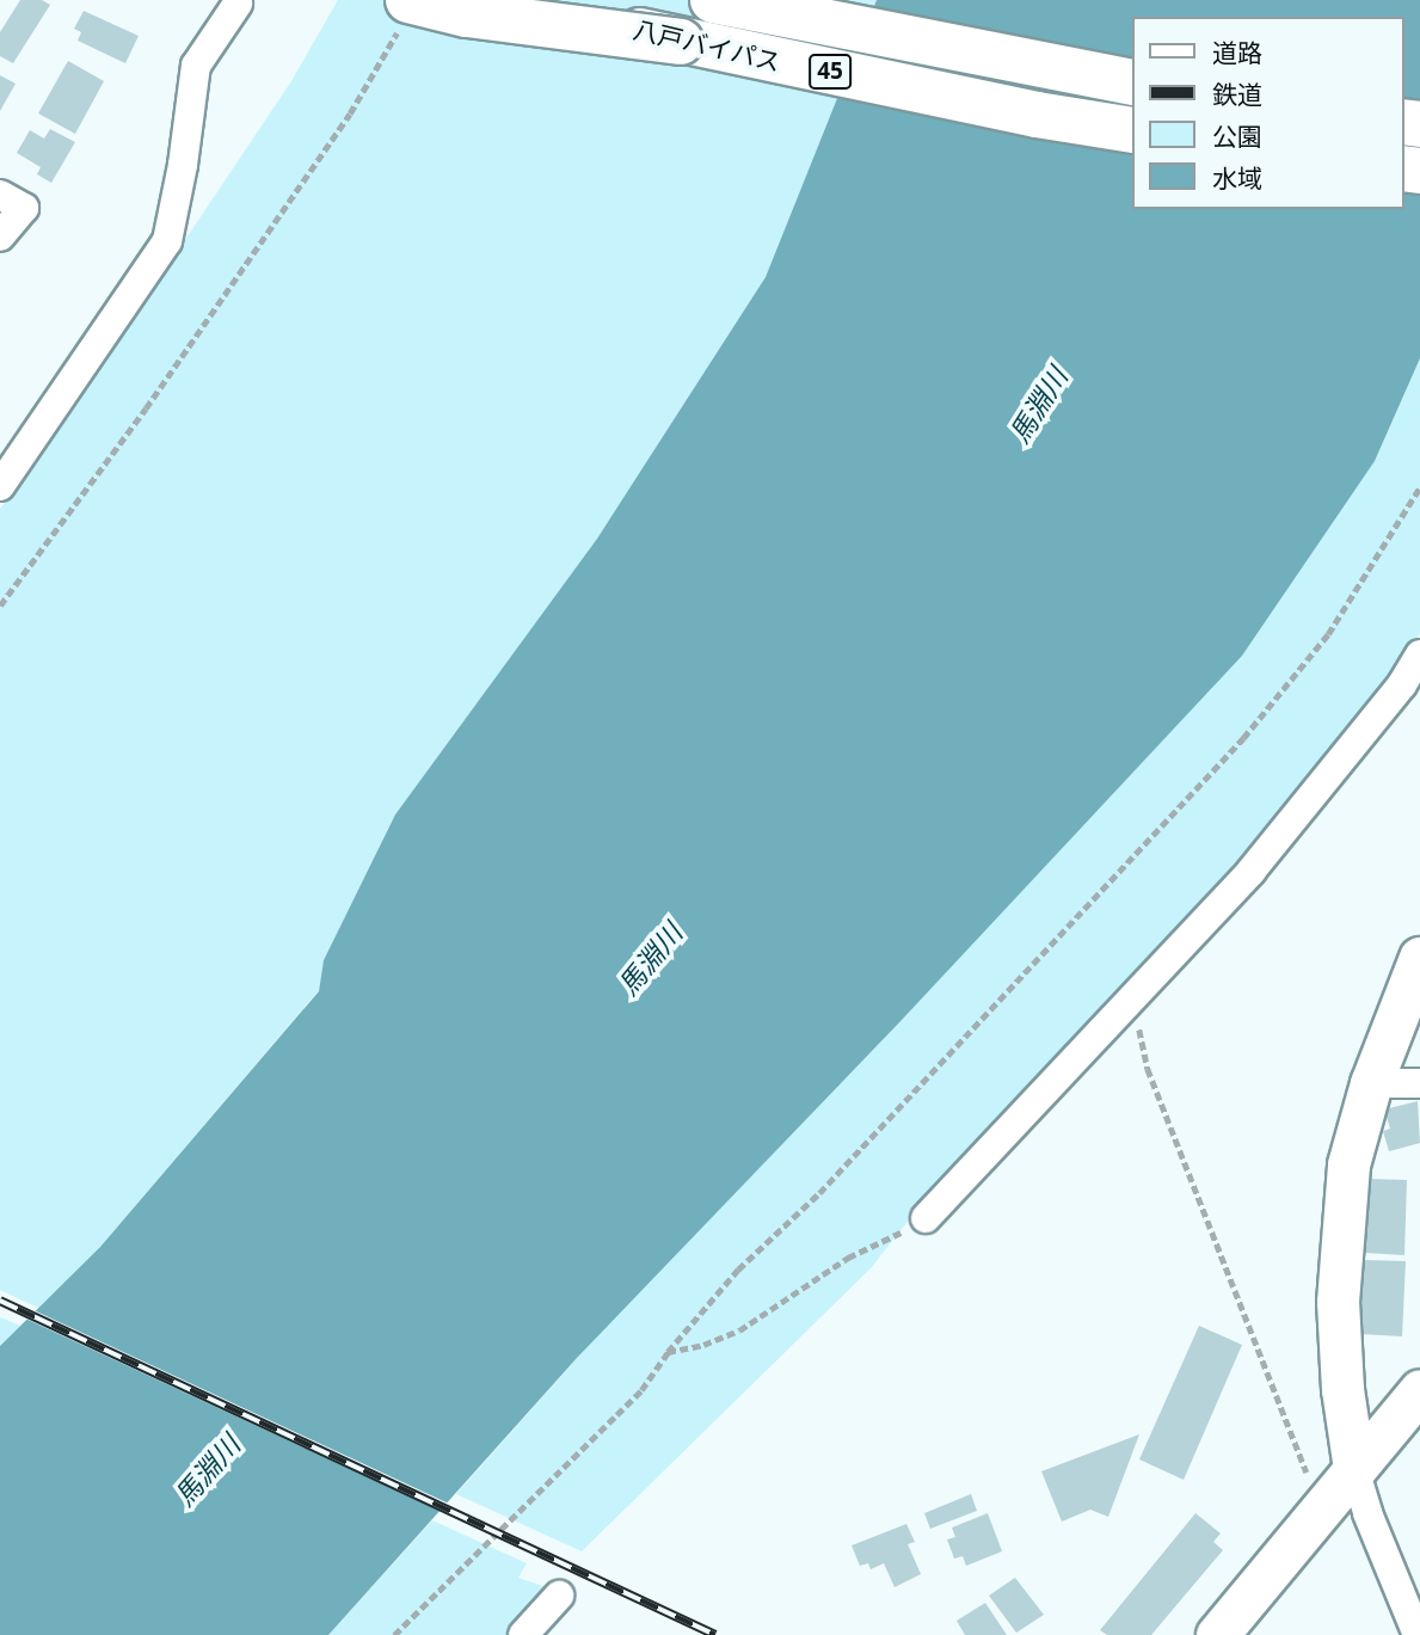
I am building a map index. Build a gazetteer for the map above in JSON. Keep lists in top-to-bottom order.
{
  "streets": {
    "highway": ["八戸バイパス", "45"]
  },
  "water": ["馬淵川"],
  "legend": [
    "道路",
    "鉄道",
    "公園",
    "水域"
  ]
}
